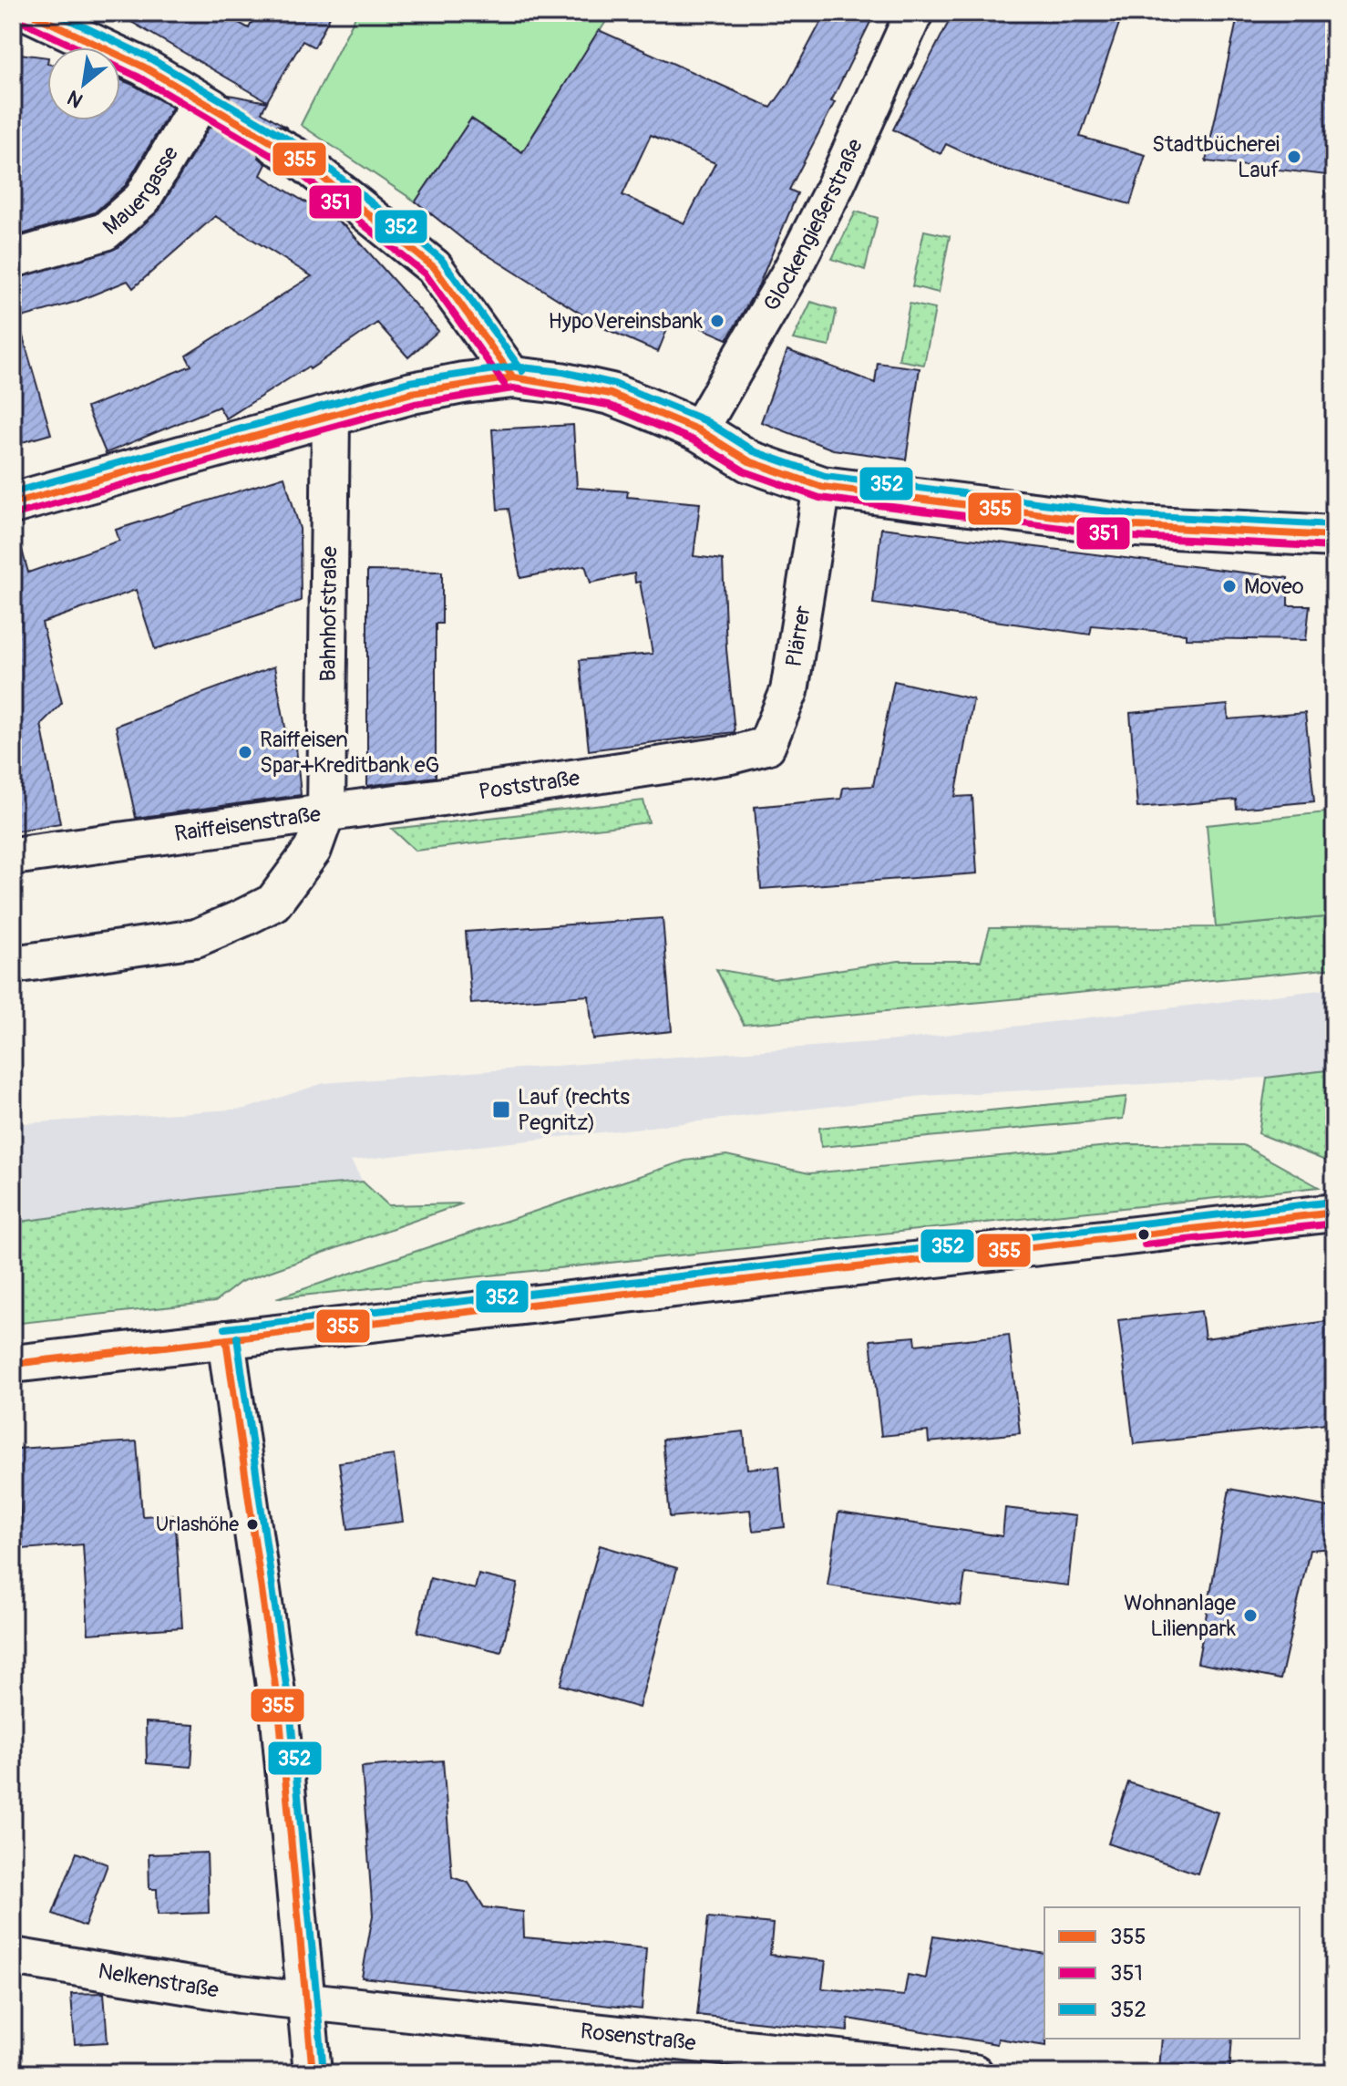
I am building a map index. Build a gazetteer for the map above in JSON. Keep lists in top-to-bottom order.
{
  "streets": {
    "street": [
      "Mauergasse",
      "Glockengießerstraße",
      "Bahnhofstraße",
      "Plärrer",
      "Poststraße",
      "Raiffeisenstraße",
      "Nelkenstraße",
      "Rosenstraße"
    ]
  },
  "crossings": [
    ["Bahnhofstraße", "Poststraße"],
    ["Bahnhofstraße", "Raiffeisenstraße"],
    ["Plärrer", "Poststraße"],
    ["Poststraße", "Raiffeisenstraße"],
    ["Nelkenstraße", "Rosenstraße"]
  ],
  "places": {
    "other": [
      "Stadtbücherei Lauf",
      "HypoVereinsbank",
      "Moveo",
      "Raiffeisen Spar+Kreditbank eG",
      "Urlashöhe",
      "Wohnanlage Lilienpark"
    ],
    "transit": ["Lauf (rechts Pegnitz)"]
  },
  "lines": ["transit line 355", "transit line 352", "transit line 351"],
  "legend": ["355", "351", "352"],
  "north": "bottom left"
}
